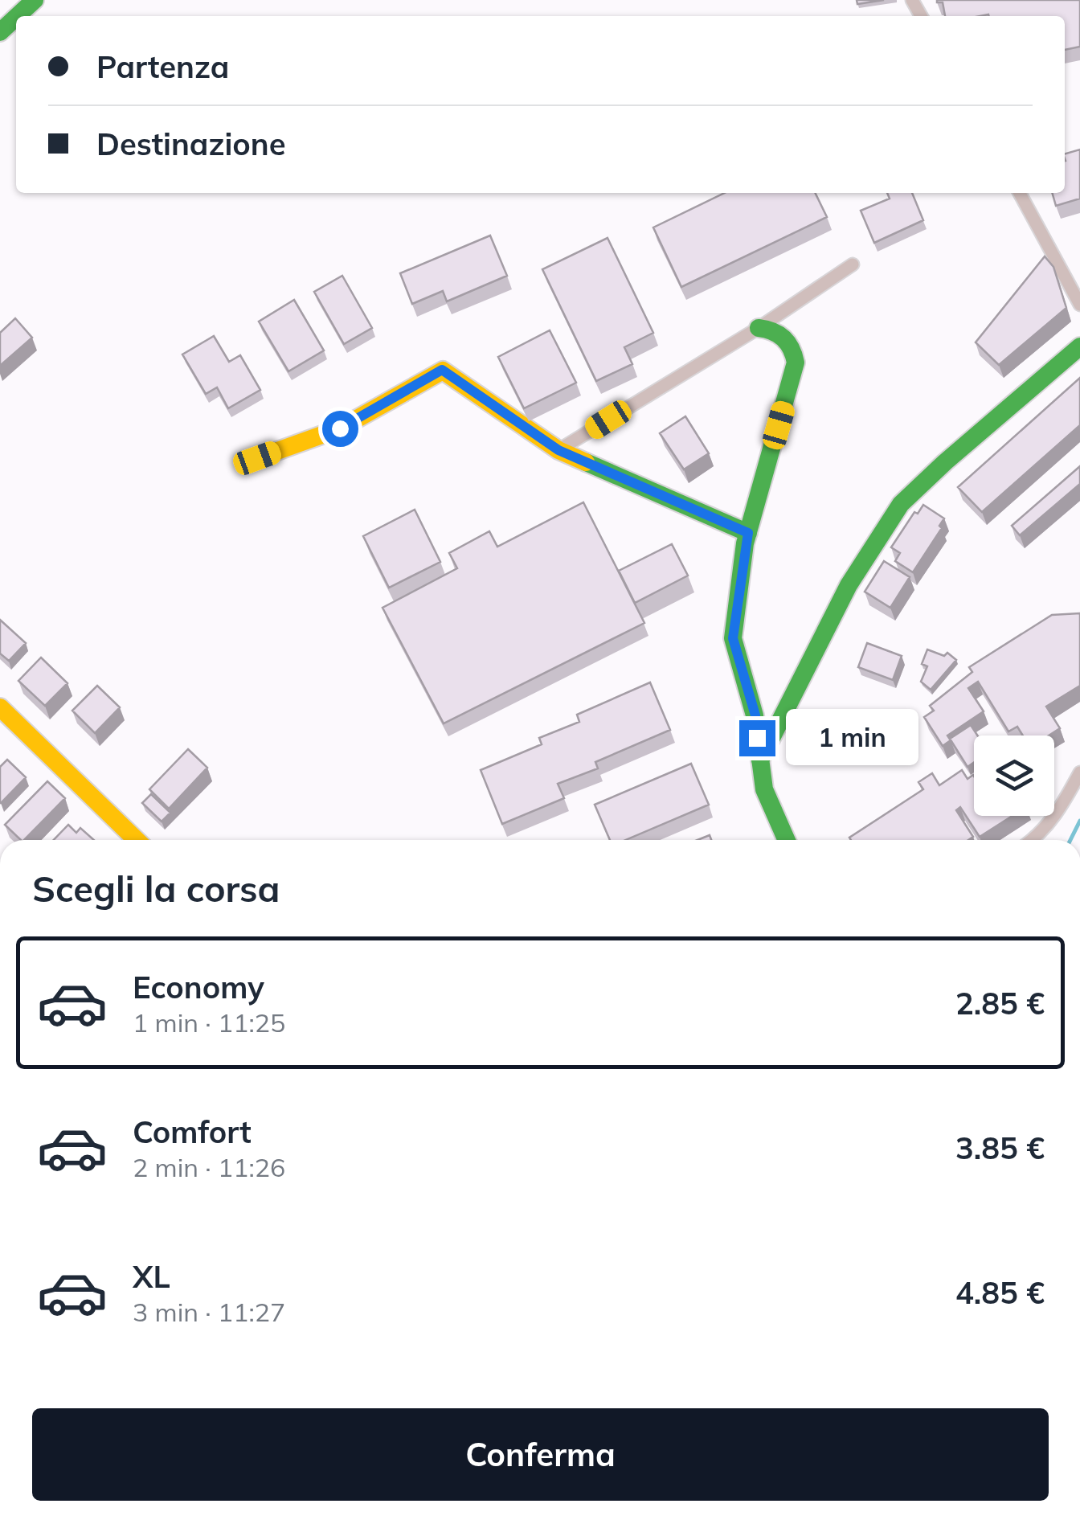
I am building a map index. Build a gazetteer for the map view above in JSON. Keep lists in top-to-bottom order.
{
  "page": {
    "banner": ["Partenza", "Destinazione"],
    "bubble": "1 min",
    "heading": "Scegli la corsa",
    "list": [
      {
        "name": "Economy",
        "note": "1 min · 11:25",
        "value": "2.85 €"
      },
      {
        "name": "Comfort",
        "note": "2 min · 11:26",
        "value": "3.85 €"
      },
      {
        "name": "XL",
        "note": "3 min · 11:27",
        "value": "4.85 €"
      }
    ],
    "buttons": "Conferma"
  }
}
